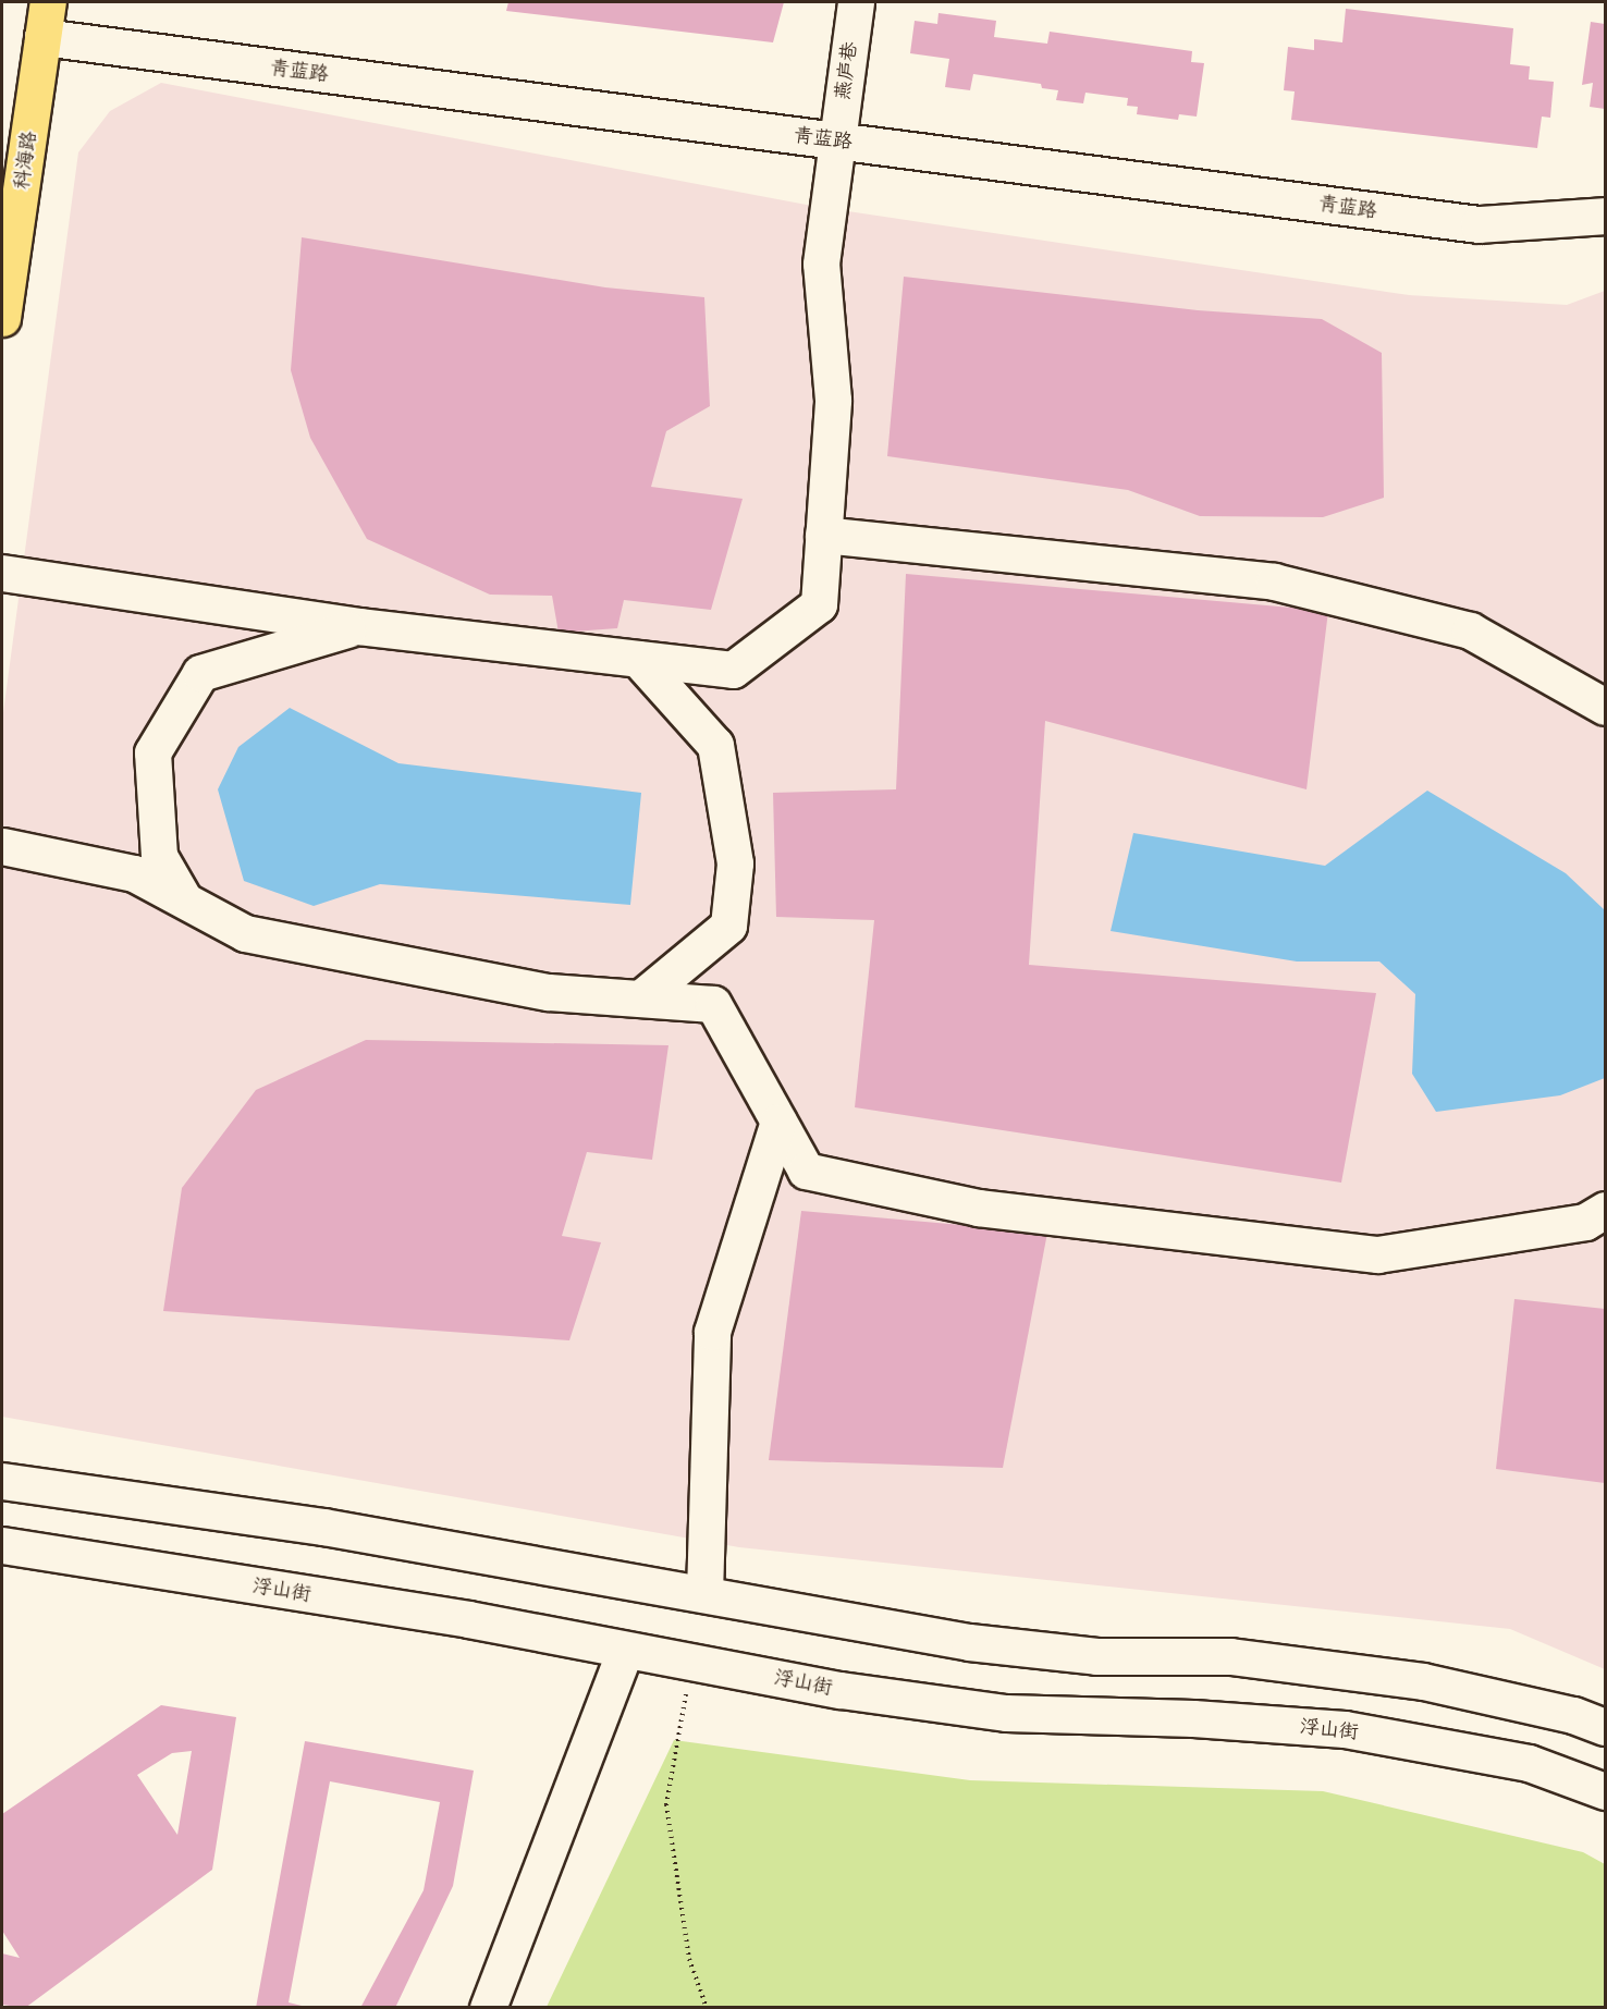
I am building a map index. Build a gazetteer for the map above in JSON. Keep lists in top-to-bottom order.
{
  "streets": {
    "highway": ["科海路"],
    "street": ["青蓝路", "燕庐巷", "浮山街"]
  },
  "crossings": [
    ["青蓝路", "燕庐巷"],
    ["青蓝路", "科海路"]
  ]
}
